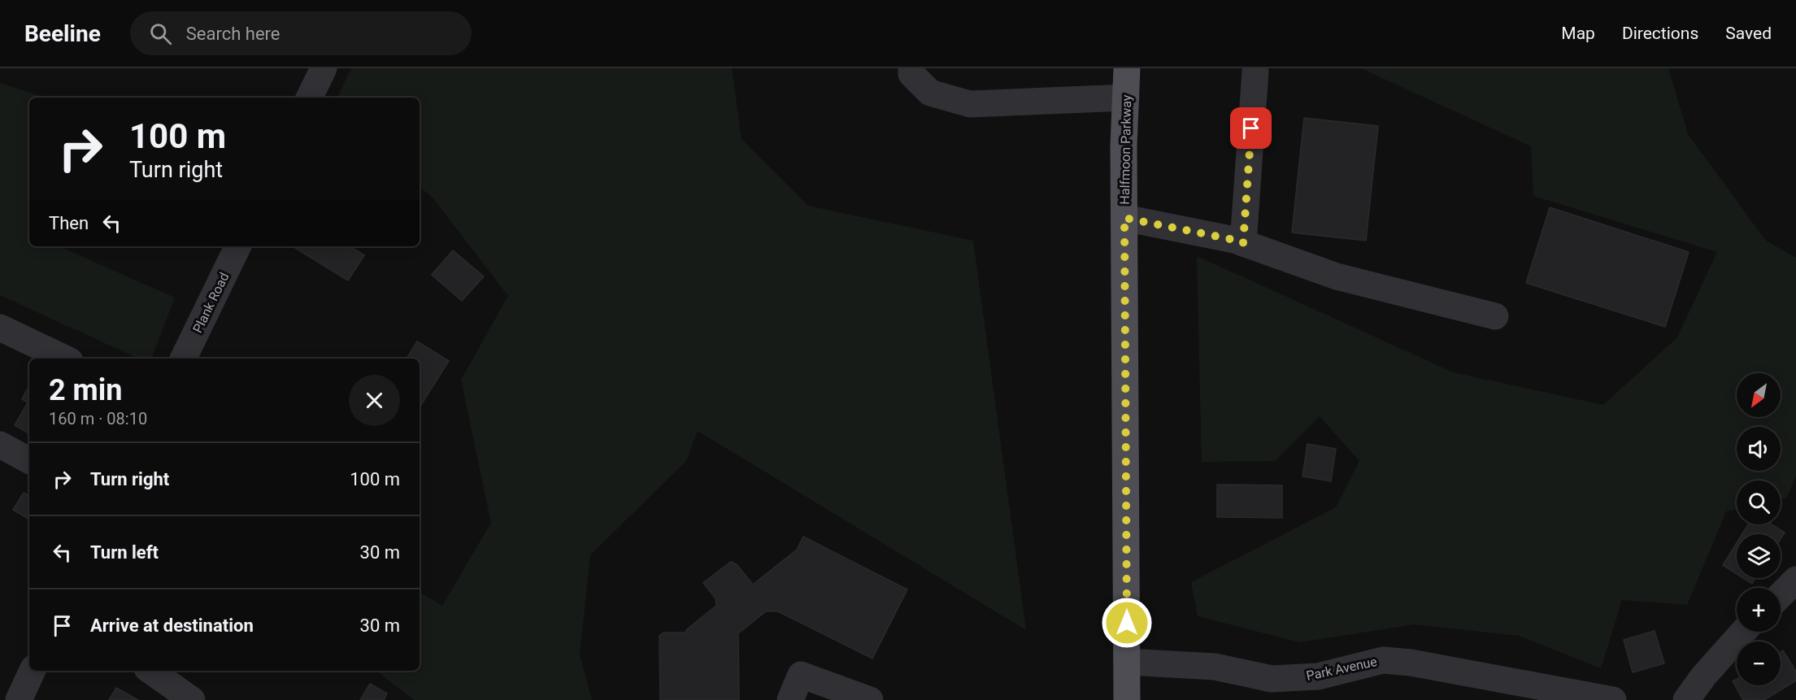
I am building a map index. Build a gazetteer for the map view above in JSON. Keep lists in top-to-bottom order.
{
  "streets": {
    "main road": ["Halfmoon Parkway"],
    "street": ["Plank Road", "Park Avenue"]
  },
  "crossings": [
    ["Halfmoon Parkway", "Park Avenue"]
  ],
  "north": "bottom left",
  "page": {
    "header": "Beeline",
    "search": "Search here",
    "nav": ["Map", "Directions", "Saved"],
    "turn": ["100 m", "Turn right"],
    "then": "Then",
    "heading": ["2 min", "160 m · 08:10"],
    "map_buttons": ["+", "−"],
    "list": [
      {
        "name": "Turn right",
        "value": "100 m"
      },
      {
        "name": "Turn left",
        "value": "30 m"
      },
      {
        "name": "Arrive at destination",
        "value": "30 m"
      }
    ]
  }
}
